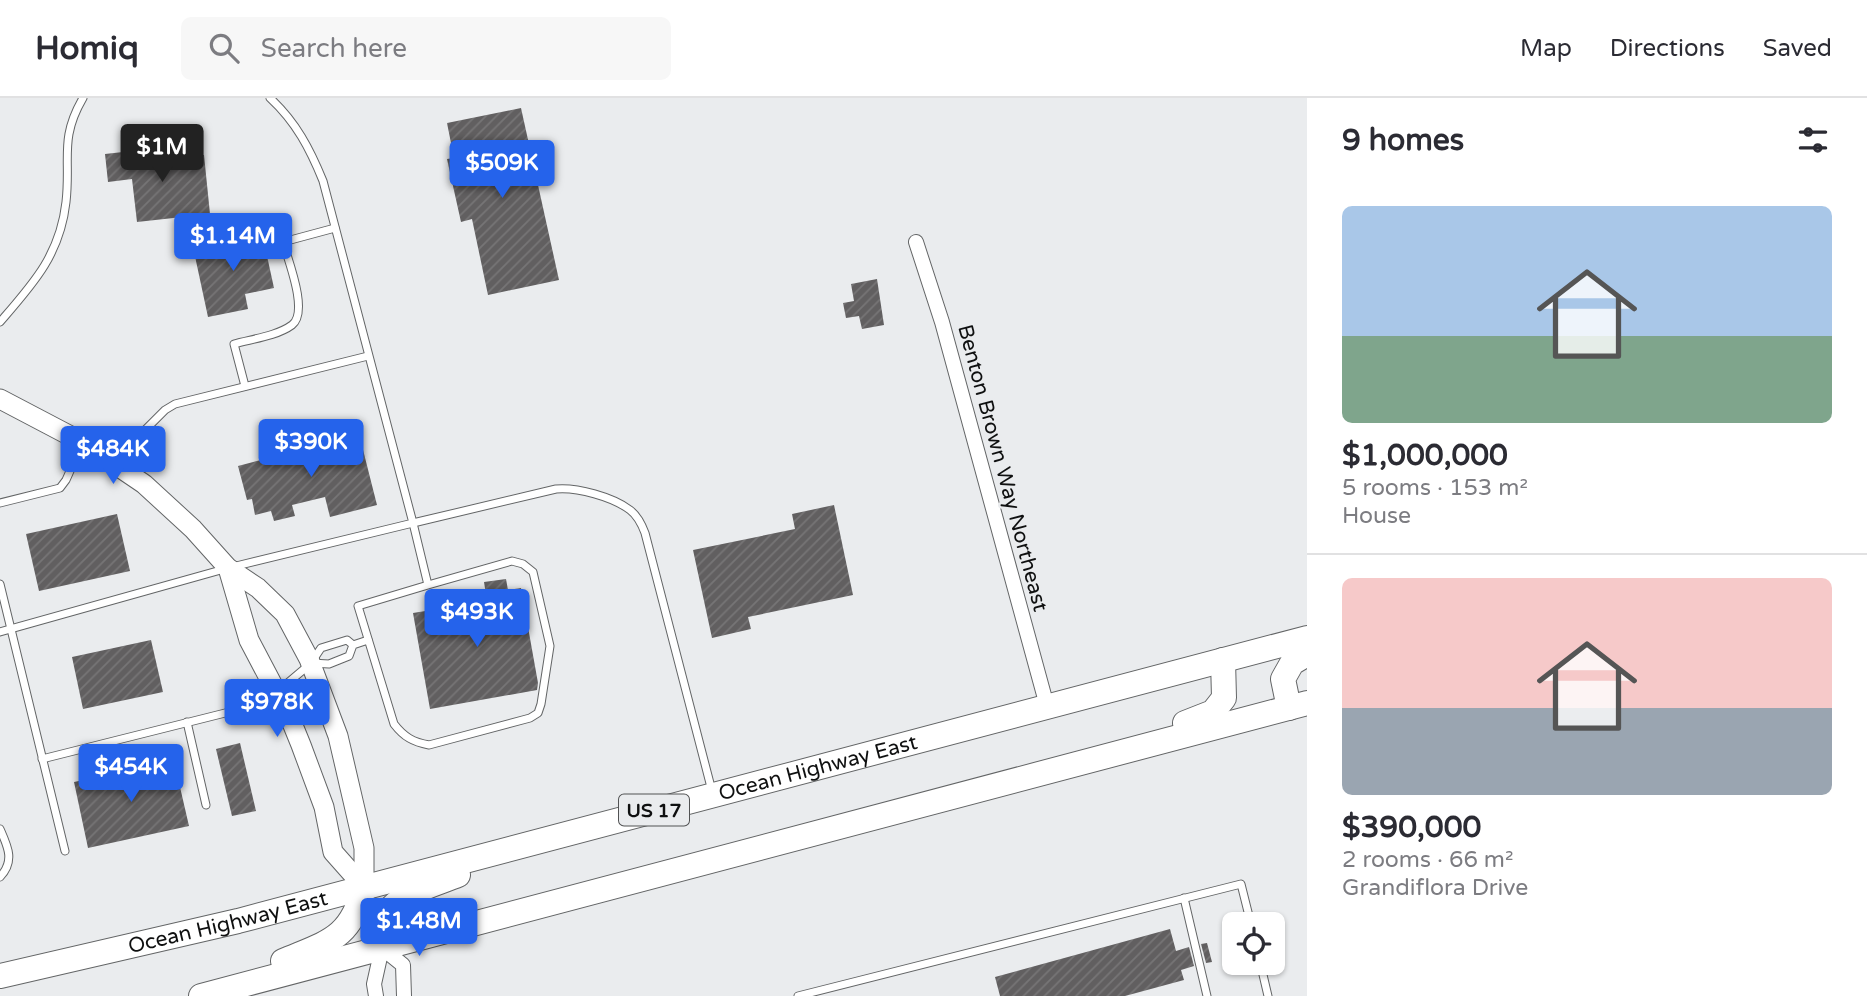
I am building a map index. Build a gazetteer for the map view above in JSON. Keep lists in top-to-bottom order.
{
  "streets": {
    "highway": ["Ocean Highway East", "US 17"],
    "street": ["Benton Brown Way Northeast"]
  },
  "crossings": [
    ["Benton Brown Way Northeast", "Ocean Highway East"]
  ],
  "page": {
    "header": "Homiq",
    "search": "Search here",
    "nav": ["Map", "Directions", "Saved"],
    "heading": "9 homes",
    "price": [
      "$1M",
      "$509K",
      "$1.14M",
      "$390K",
      "$484K",
      "$493K",
      "$978K",
      "$454K",
      "$1.48M"
    ],
    "list": [
      {
        "name": "$1,000,000",
        "note": "5 rooms · 153 m² · House"
      },
      {
        "name": "$390,000",
        "note": "2 rooms · 66 m² · Grandiflora Drive"
      }
    ]
  }
}
